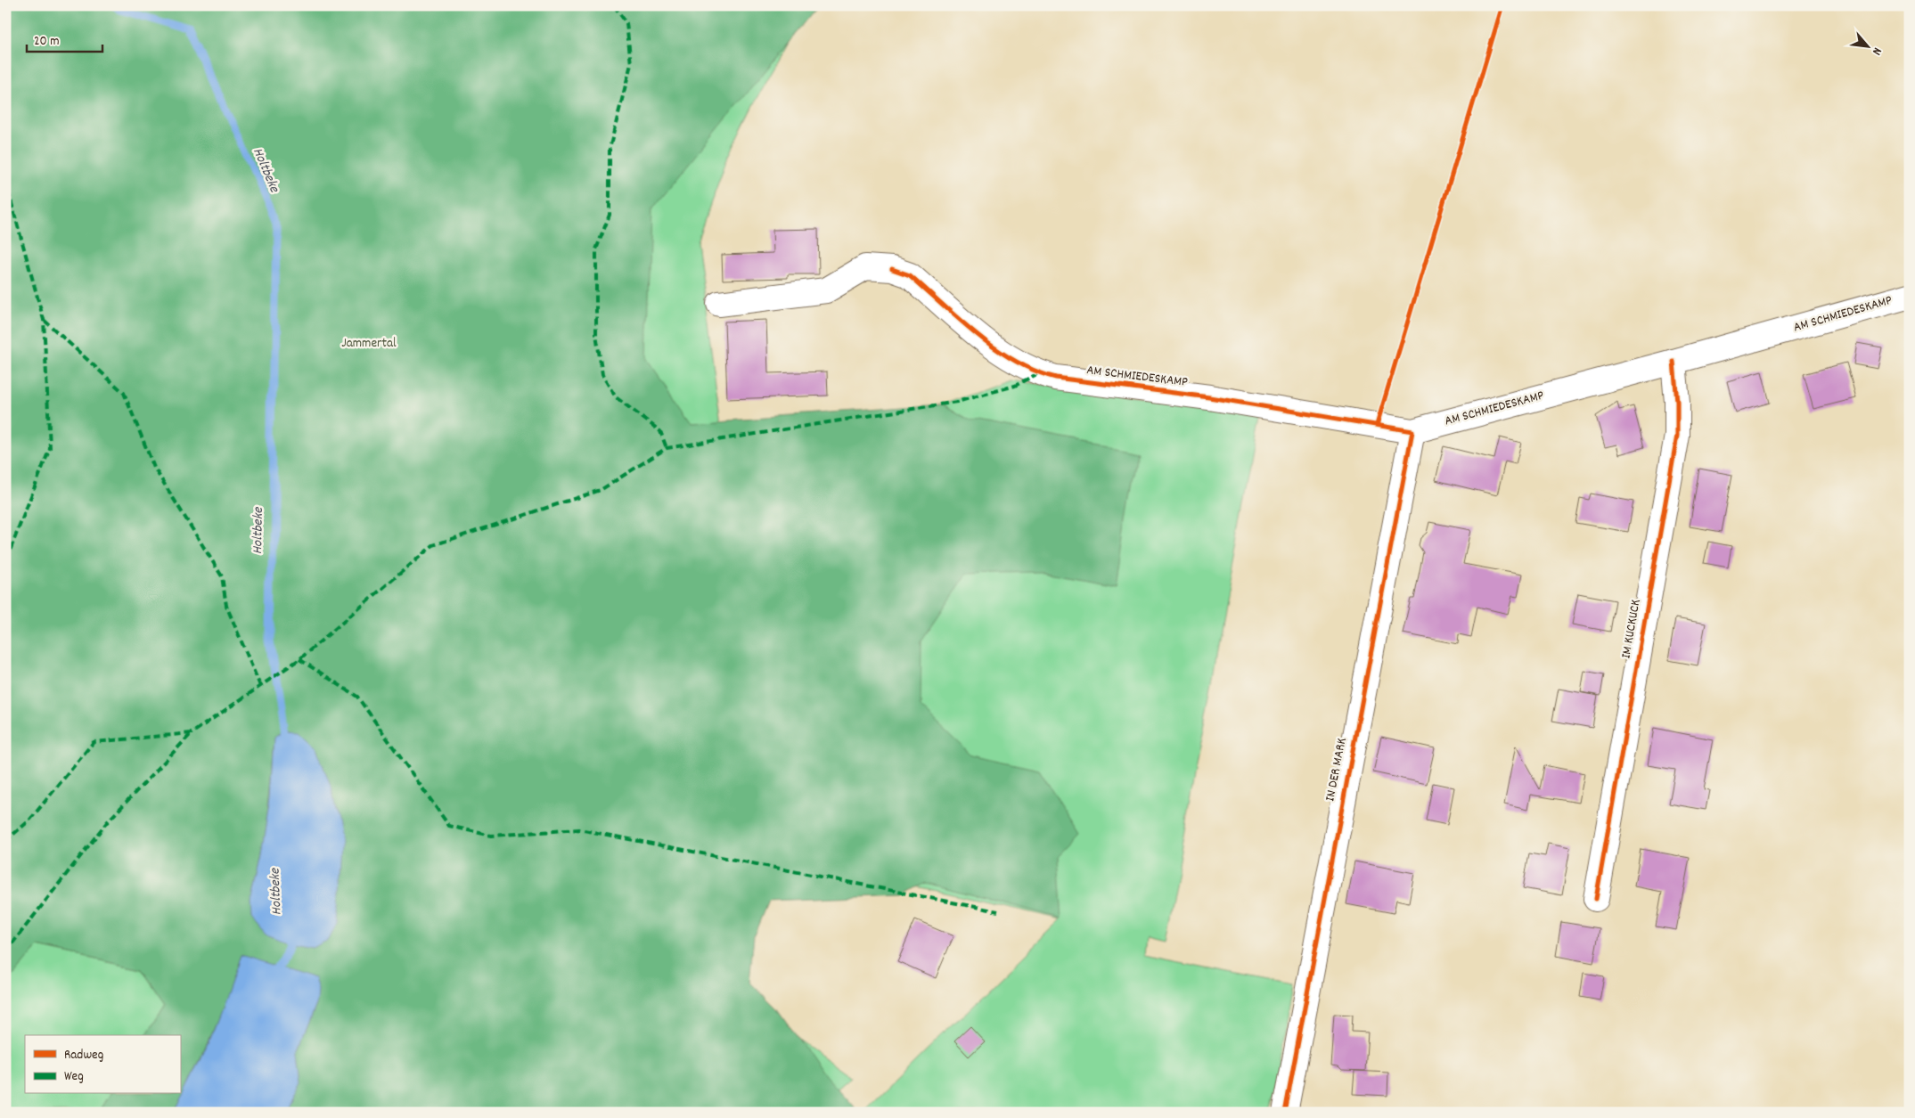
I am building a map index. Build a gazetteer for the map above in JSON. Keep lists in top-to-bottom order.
{
  "streets": {
    "street": ["AM SCHMIEDESKAMP", "IM KUCKUCK", "IN DER MARK"]
  },
  "crossings": [
    ["AM SCHMIEDESKAMP", "IM KUCKUCK"],
    ["AM SCHMIEDESKAMP", "IN DER MARK"]
  ],
  "water": ["Holtbeke"],
  "parks": ["Jammertal"],
  "legend": ["Radweg", "Weg"],
  "scale_bar": "20 m",
  "north": "bottom right"
}
